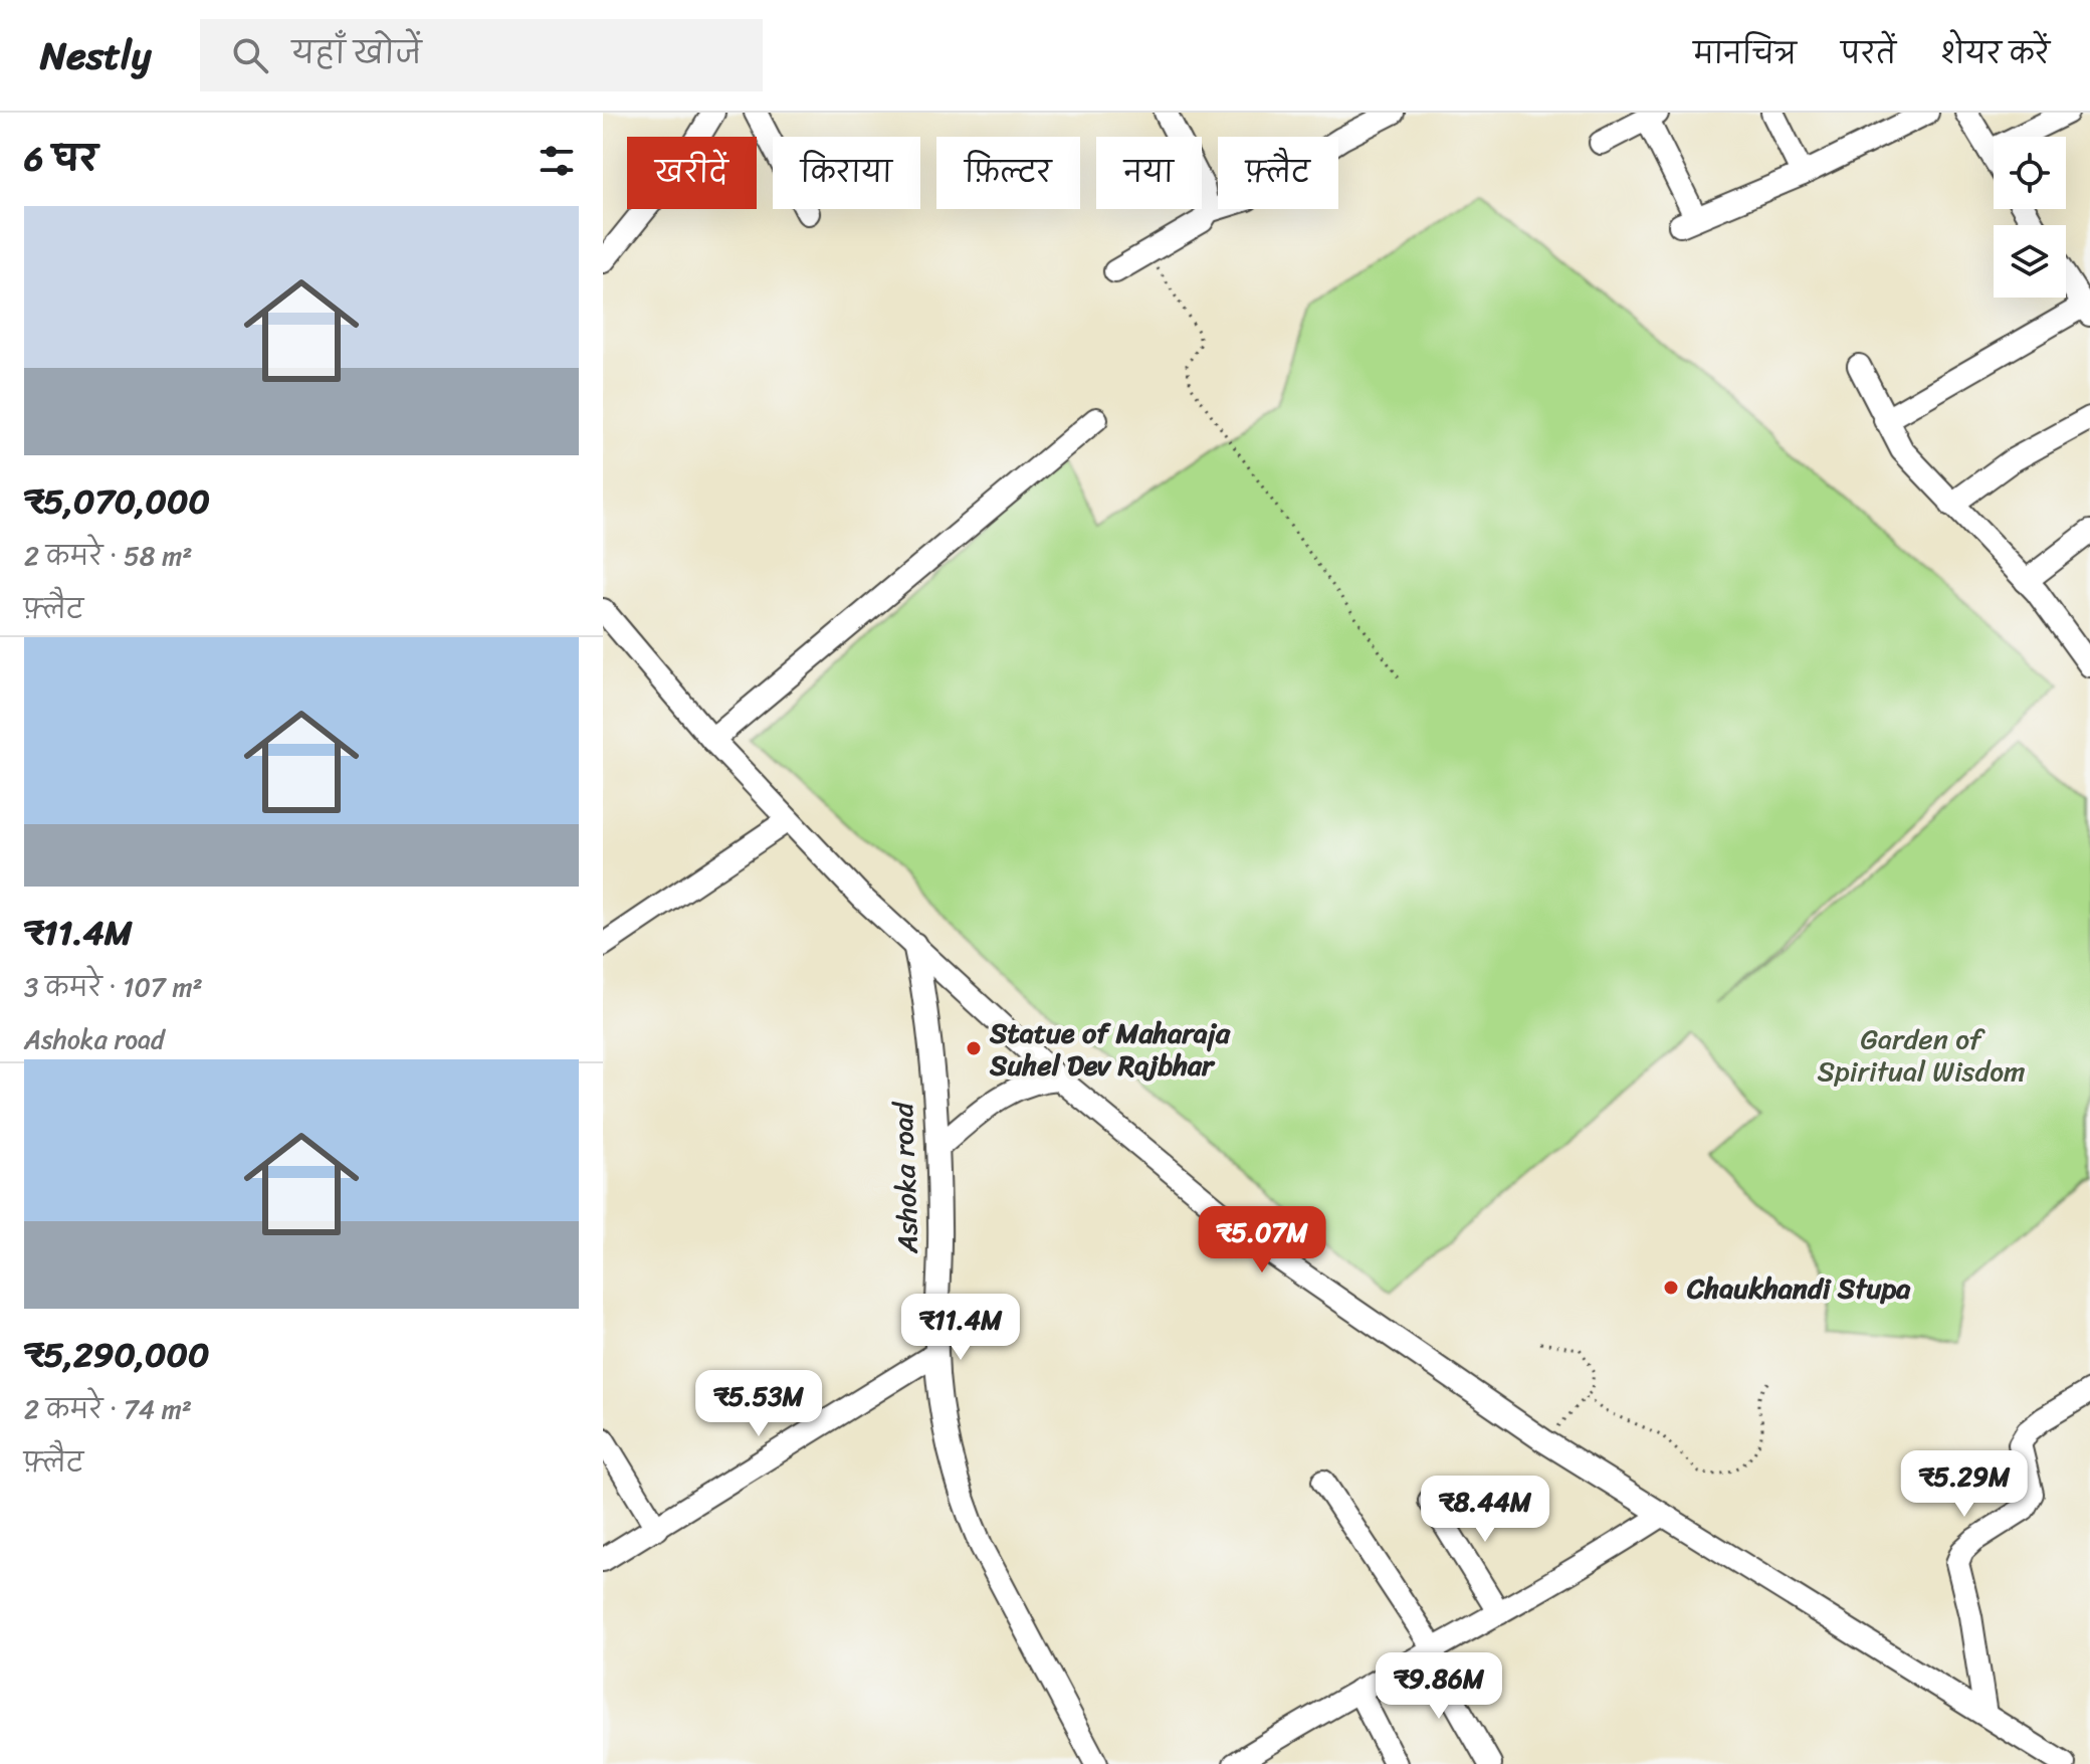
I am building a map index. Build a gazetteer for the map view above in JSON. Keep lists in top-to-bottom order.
{
  "streets": {
    "street": ["Ashoka road"]
  },
  "parks": ["Garden of Spiritual Wisdom"],
  "places": ["Statue of Maharaja Suhel Dev Rajbhar", "Chaukhandi Stupa"],
  "page": {
    "header": "Nestly",
    "search": "यहाँ खोजें",
    "nav": ["मानचित्र", "परतें", "शेयर करें"],
    "heading": "6 घर",
    "chip": [
      "खरीदें",
      "किराया",
      "फ़िल्टर",
      "नया",
      "फ़्लैट"
    ],
    "list": [
      {
        "name": "₹5,070,000",
        "note": "2 कमरे · 58 m² · फ़्लैट"
      },
      {
        "name": "₹11.4M",
        "note": "3 कमरे · 107 m² · Ashoka road"
      },
      {
        "name": "₹5,290,000",
        "note": "2 कमरे · 74 m² · फ़्लैट"
      }
    ],
    "price": [
      "₹5.07M",
      "₹11.4M",
      "₹5.53M",
      "₹5.29M",
      "₹8.44M",
      "₹9.86M"
    ]
  }
}
